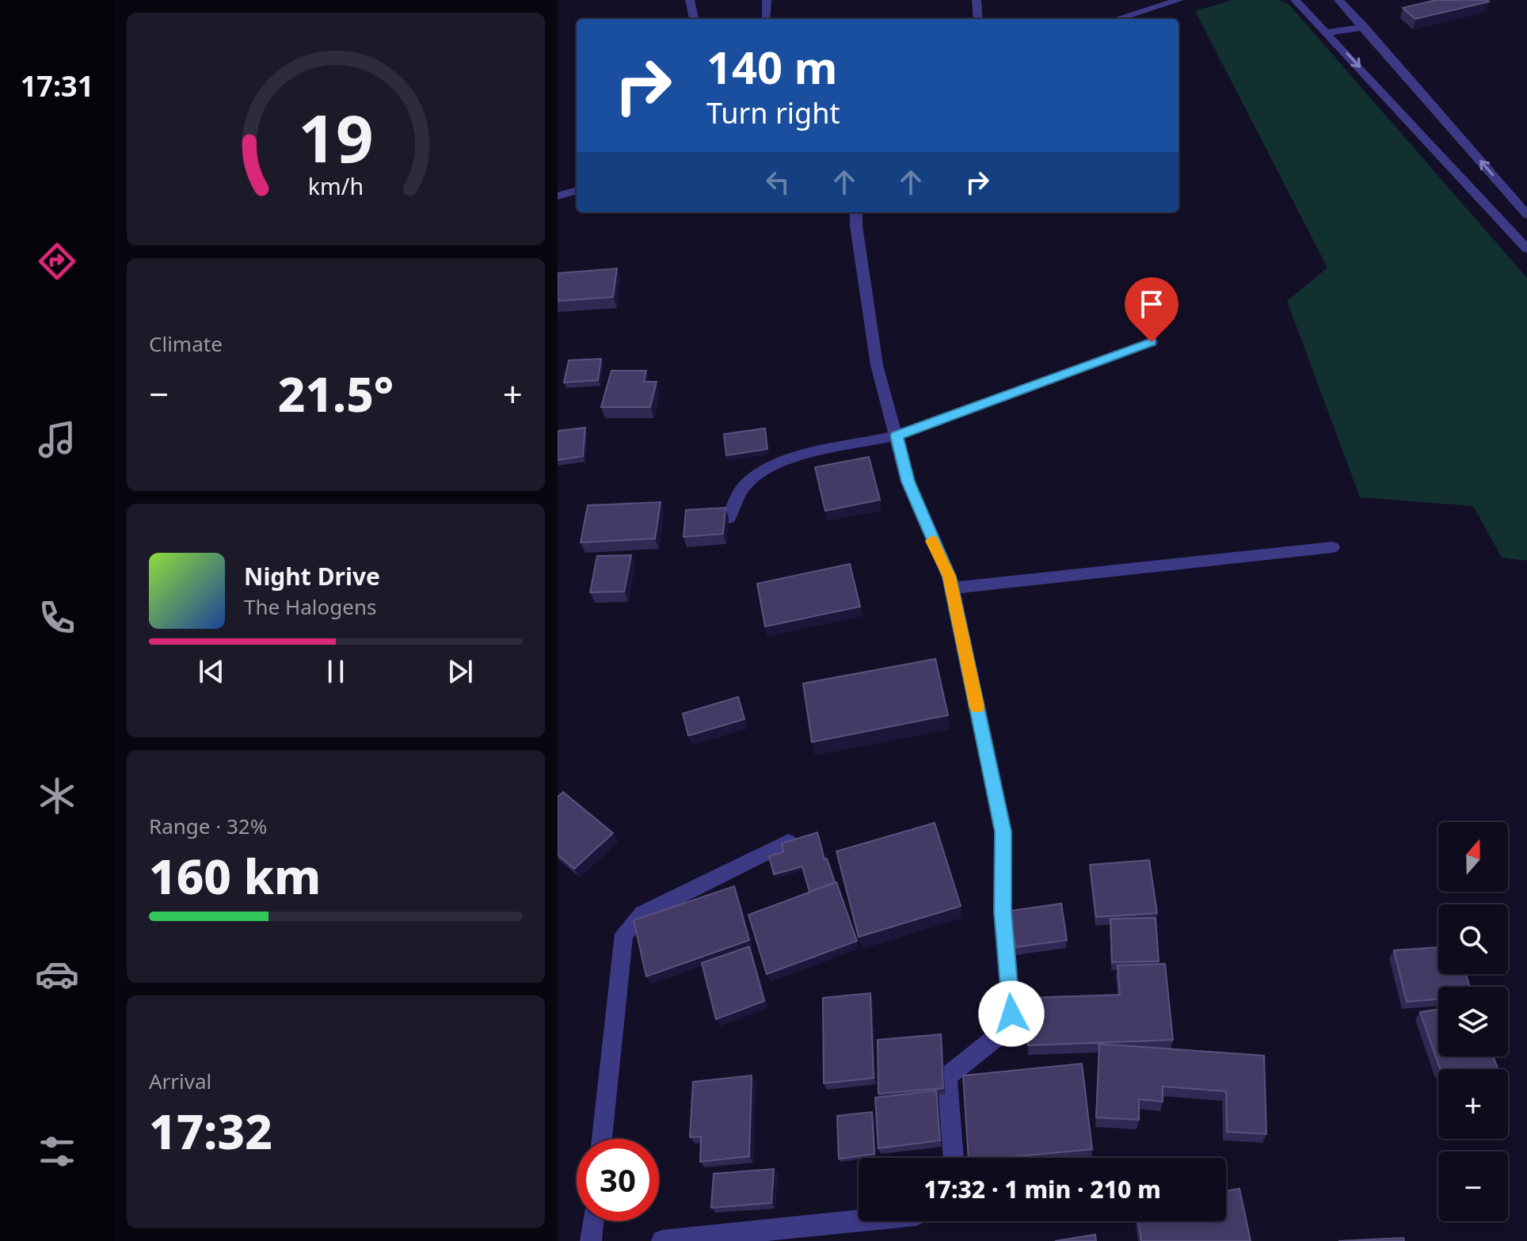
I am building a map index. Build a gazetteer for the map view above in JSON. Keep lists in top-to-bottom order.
{
  "north": "top",
  "page": {
    "tabs": "17:31",
    "turn": ["140 m", "Turn right"],
    "tile": [
      "Climate",
      ["Range · 32%", "160 km"],
      ["Arrival", "17:32"]
    ],
    "heat": ["−", "21.5°", "+"],
    "song": ["Night Drive", "The Halogens"],
    "map_buttons": ["+", "−"],
    "limit": "30",
    "trip": "17:32 · 1 min · 210 m",
    "gauge": ["19", "km/h"]
  }
}
